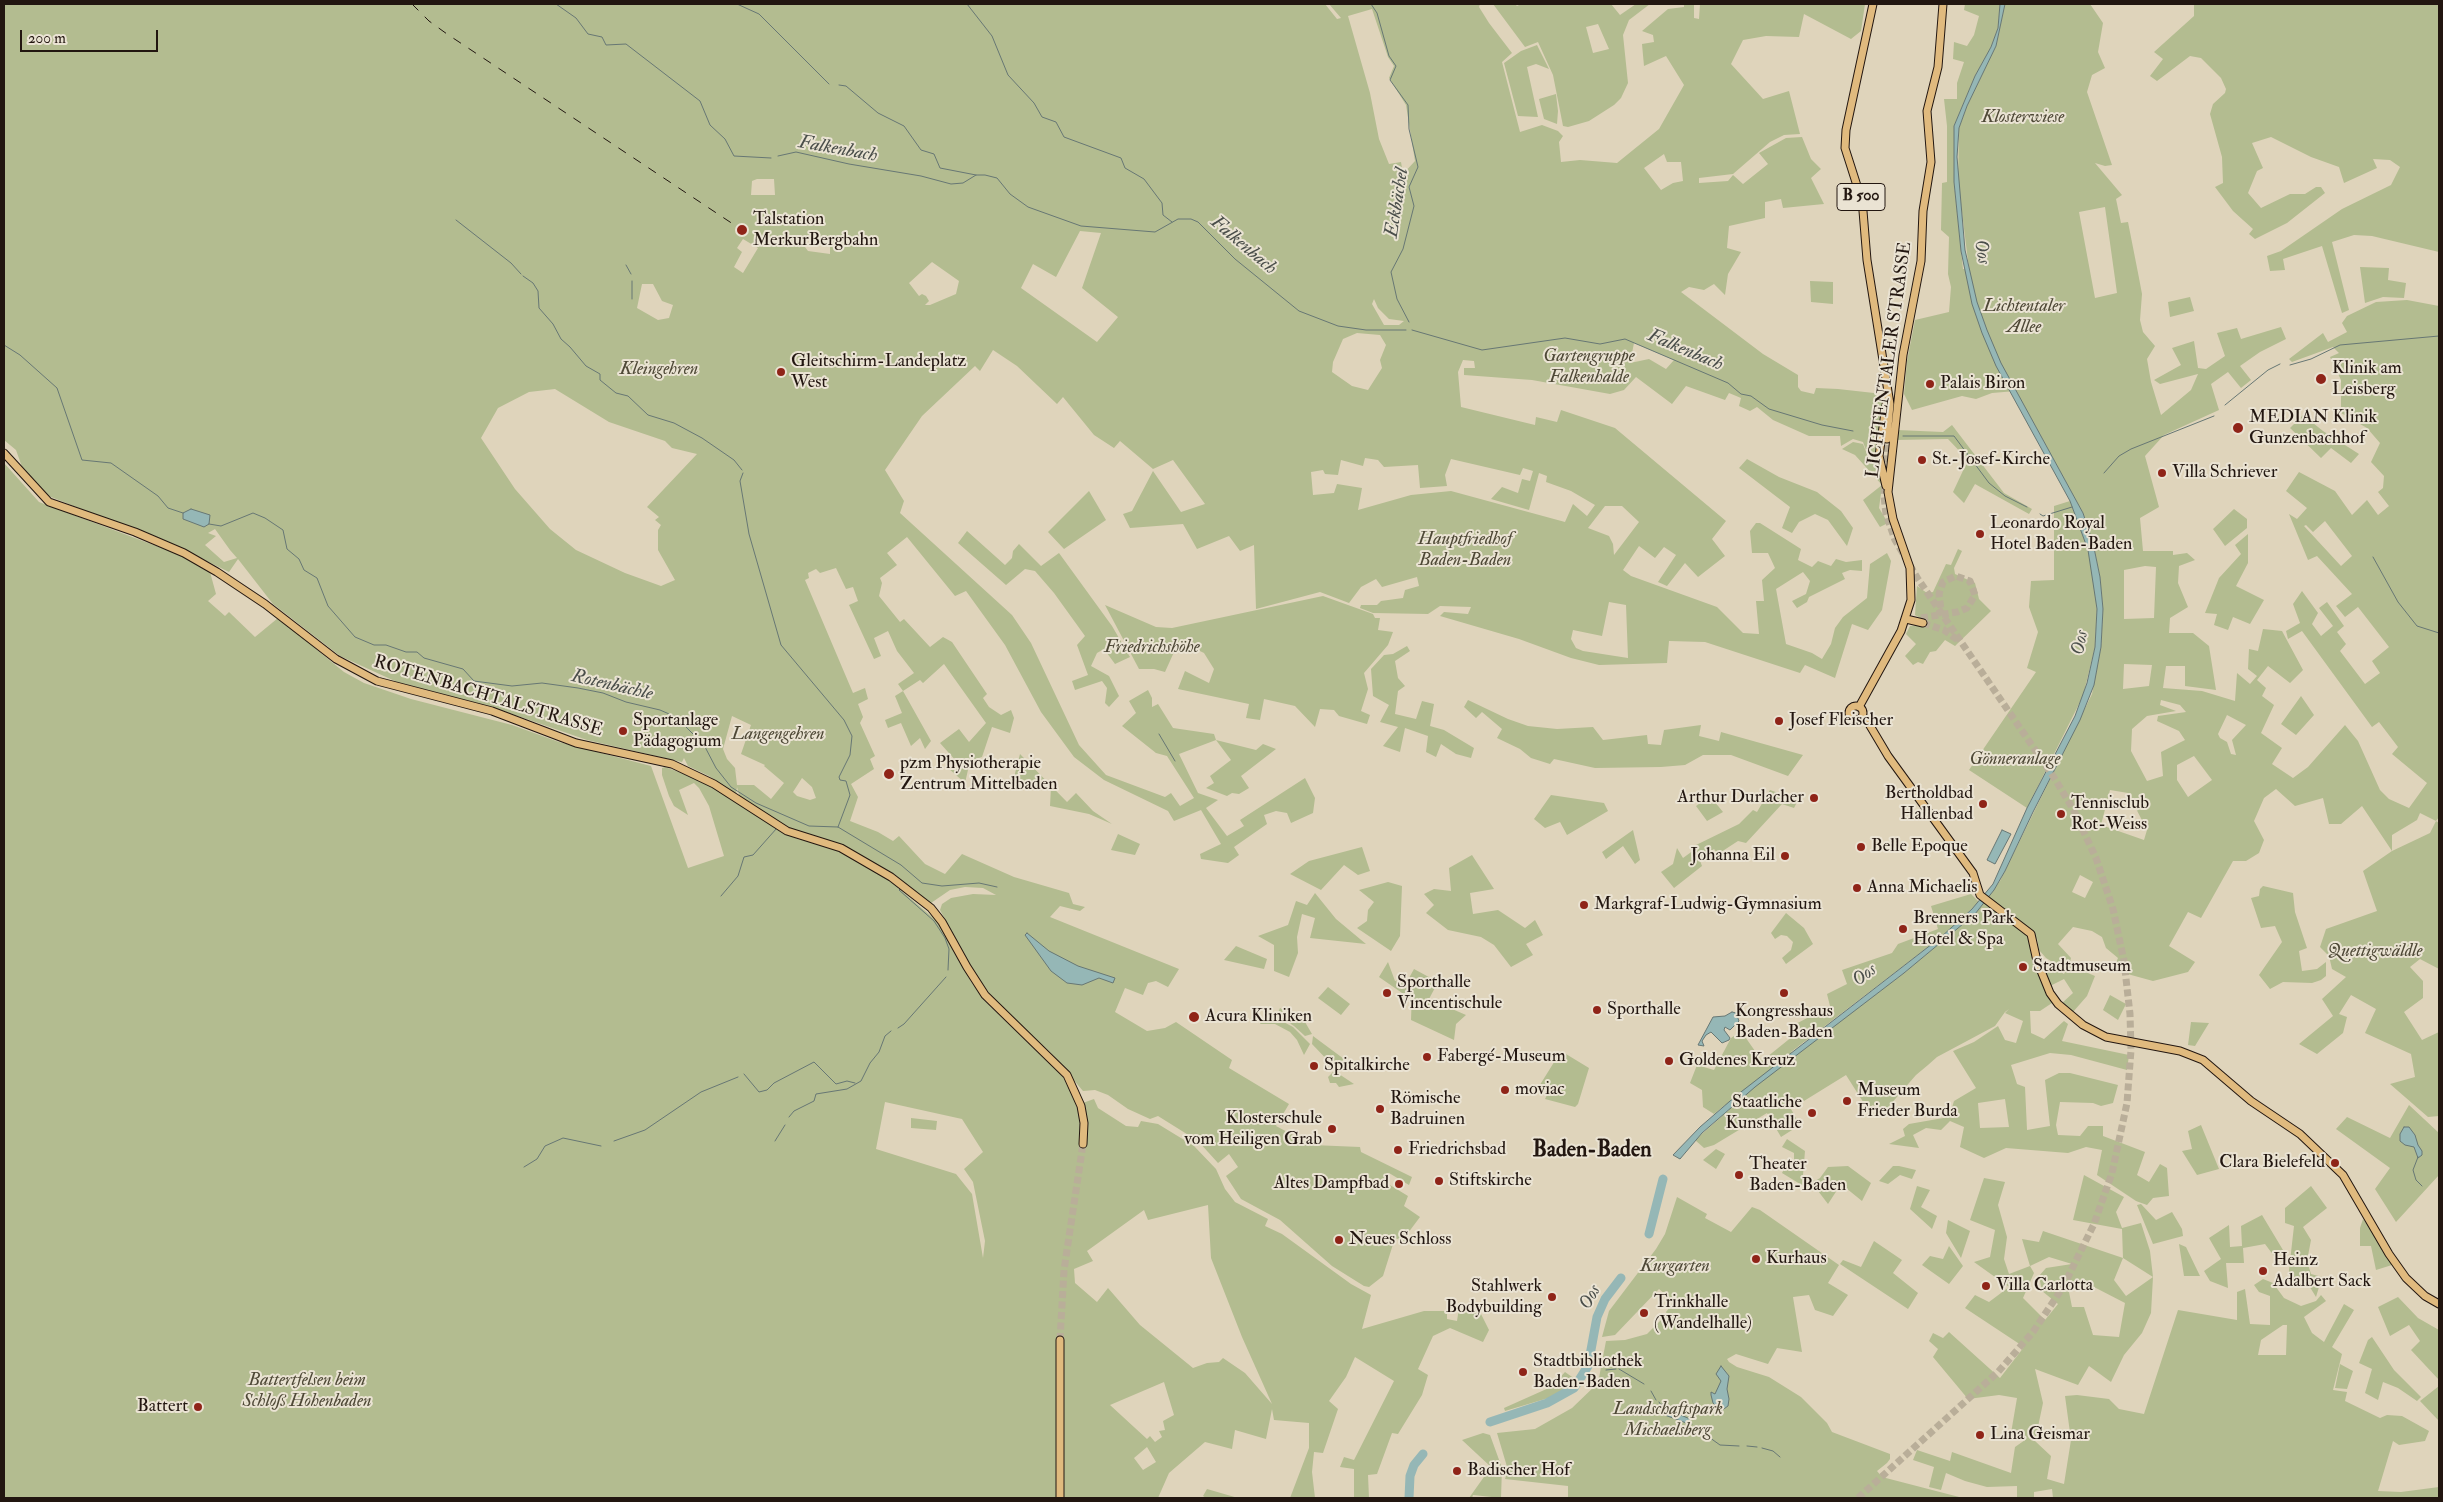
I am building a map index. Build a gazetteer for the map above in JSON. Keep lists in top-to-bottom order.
{
  "streets": {
    "main road": ["B 500", "LICHTENTALER STRASSE", "ROTENBACHTALSTRASSE"]
  },
  "districts": ["Baden-Baden"],
  "water": [
    "Falkenbach",
    "Eckbächel",
    "Oos",
    "Rotenbächle"
  ],
  "parks": [
    "Klosterwiese",
    "Lichtentaler Allee",
    "Gartengruppe Falkenhalde",
    "Kleingehren",
    "Hauptfriedhof Baden-Baden",
    "Friedrichshöhe",
    "Langengehren",
    "Gönneranlage",
    "Quettigwäldle",
    "Kurgarten",
    "Battertfelsen beim Schloß Hohenbaden",
    "Landschaftspark Michaelsberg"
  ],
  "places": [
    "Talstation MerkurBergbahn",
    "Gleitschirm-Landeplatz West",
    "Klinik am Leisberg",
    "Palais Biron",
    "MEDIAN Klinik Gunzenbachhof",
    "St.-Josef-Kirche",
    "Villa Schriever",
    "Leonardo Royal Hotel Baden-Baden",
    "Josef Fleischer",
    "Sportanlage Pädagogium",
    "pzm Physiotherapie Zentrum Mittelbaden",
    "Arthur Durlacher",
    "Bertholdbad Hallenbad",
    "Tennisclub Rot-Weiss",
    "Belle Epoque",
    "Johanna Eil",
    "Anna Michaelis",
    "Markgraf-Ludwig-Gymnasium",
    "Brenners Park Hotel & Spa",
    "Stadtmuseum",
    "Sporthalle Vincentischule",
    "Kongresshaus Baden-Baden",
    "Sporthalle",
    "Acura Kliniken",
    "Fabergé-Museum",
    "Goldenes Kreuz",
    "Spitalkirche",
    "moviac",
    "Museum Frieder Burda",
    "Römische Badruinen",
    "Staatliche Kunsthalle",
    "Klosterschule vom Heiligen Grab",
    "Friedrichsbad",
    "Clara Bielefeld",
    "Theater Baden-Baden",
    "Stiftskirche",
    "Altes Dampfbad",
    "Neues Schloss",
    "Kurhaus",
    "Heinz Adalbert Sack",
    "Villa Carlotta",
    "Stahlwerk Bodybuilding",
    "Trinkhalle (Wandelhalle)",
    "Stadtbibliothek Baden-Baden",
    "Battert",
    "Lina Geismar",
    "Badischer Hof"
  ],
  "scale_bar": "200 m"
}
